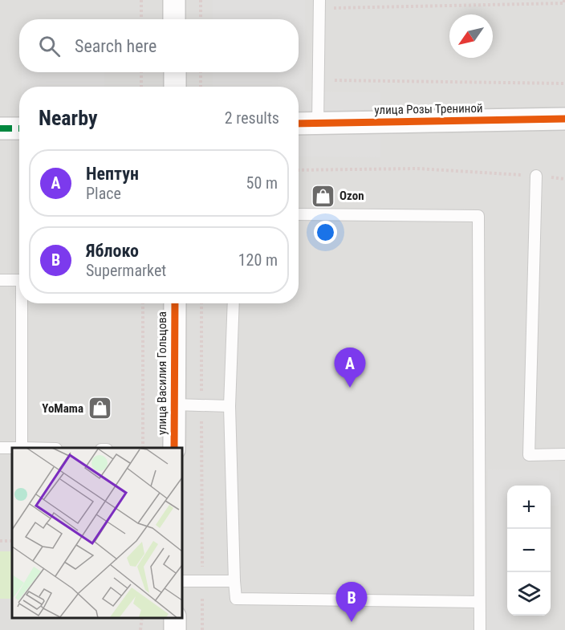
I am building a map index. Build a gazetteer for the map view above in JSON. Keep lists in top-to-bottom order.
{
  "streets": {
    "street": ["улица Розы Трениной", "улица Василия Гольцова"]
  },
  "places": {
    "shop": ["Ozon", "YoMama"]
  },
  "north": "bottom left",
  "page": {
    "search": "Search here",
    "heading": ["Nearby", "2 results"],
    "list": [
      {
        "mark": "A",
        "name": "Нептун",
        "note": "Place",
        "value": "50 m"
      },
      {
        "mark": "B",
        "name": "Яблоко",
        "note": "Supermarket",
        "value": "120 m"
      }
    ],
    "pins": ["A", "B"],
    "map_buttons": ["+", "−"]
  }
}
